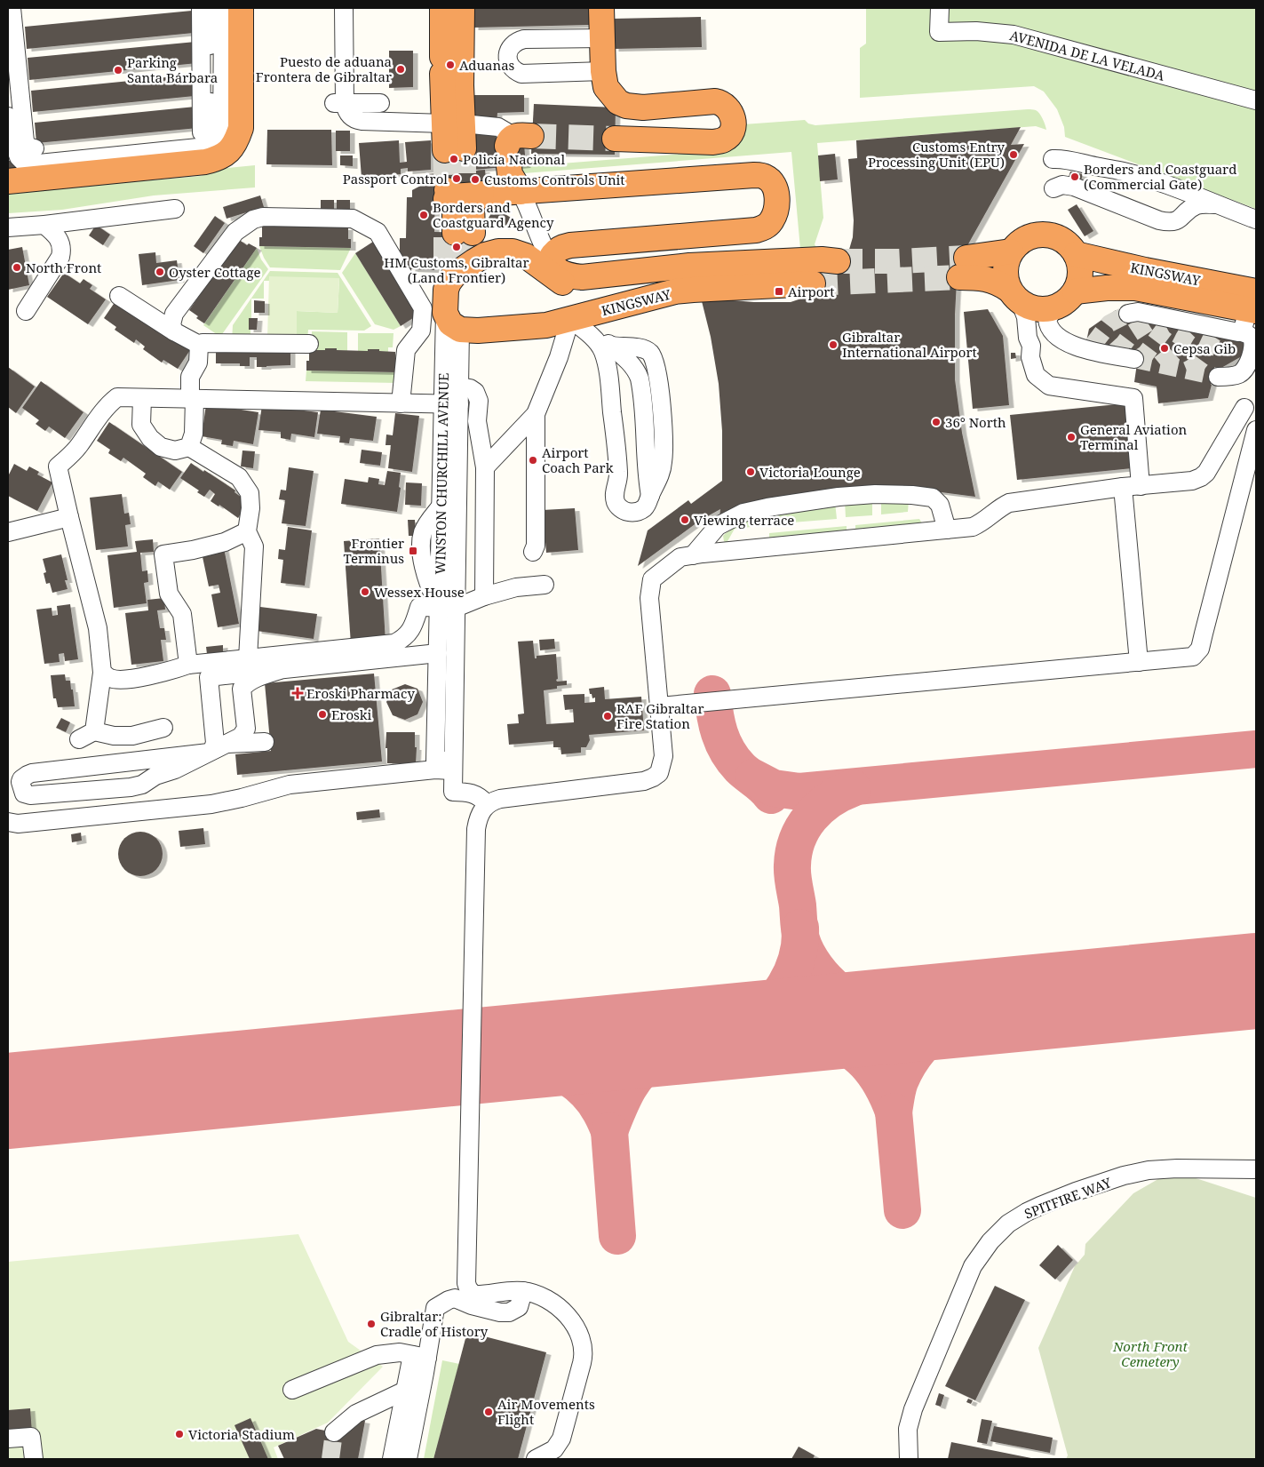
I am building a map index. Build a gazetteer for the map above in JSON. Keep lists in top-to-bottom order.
{
  "streets": {
    "highway": ["KINGSWAY", "WINSTON CHURCHILL AVENUE"],
    "street": ["AVENIDA DE LA VELADA", "SPITFIRE WAY"]
  },
  "crossings": [
    ["KINGSWAY", "WINSTON CHURCHILL AVENUE"]
  ],
  "parks": ["North Front Cemetery"],
  "places": {
    "other": [
      "Aduanas",
      "Puesto de aduana Frontera de Gibraltar",
      "Parking Santa Bárbara",
      "Customs Entry Processing Unit (EPU)",
      "Policía Nacional",
      "Borders and Coastguard (Commercial Gate)",
      "Passport Control",
      "Customs Controls Unit",
      "Borders and Coastguard Agency",
      "HM Customs, Gibraltar (Land Frontier)",
      "North Front",
      "Oyster Cottage",
      "Gibraltar International Airport",
      "Cepsa Gib",
      "36° North",
      "General Aviation Terminal",
      "Airport Coach Park",
      "Victoria Lounge",
      "Viewing terrace",
      "Wessex House",
      "Eroski",
      "RAF Gibraltar Fire Station",
      "Gibraltar: Cradle of History",
      "Air Movements Flight",
      "Victoria Stadium"
    ],
    "transit": ["Airport", "Frontier Terminus"],
    "health": ["Eroski Pharmacy"]
  }
}
